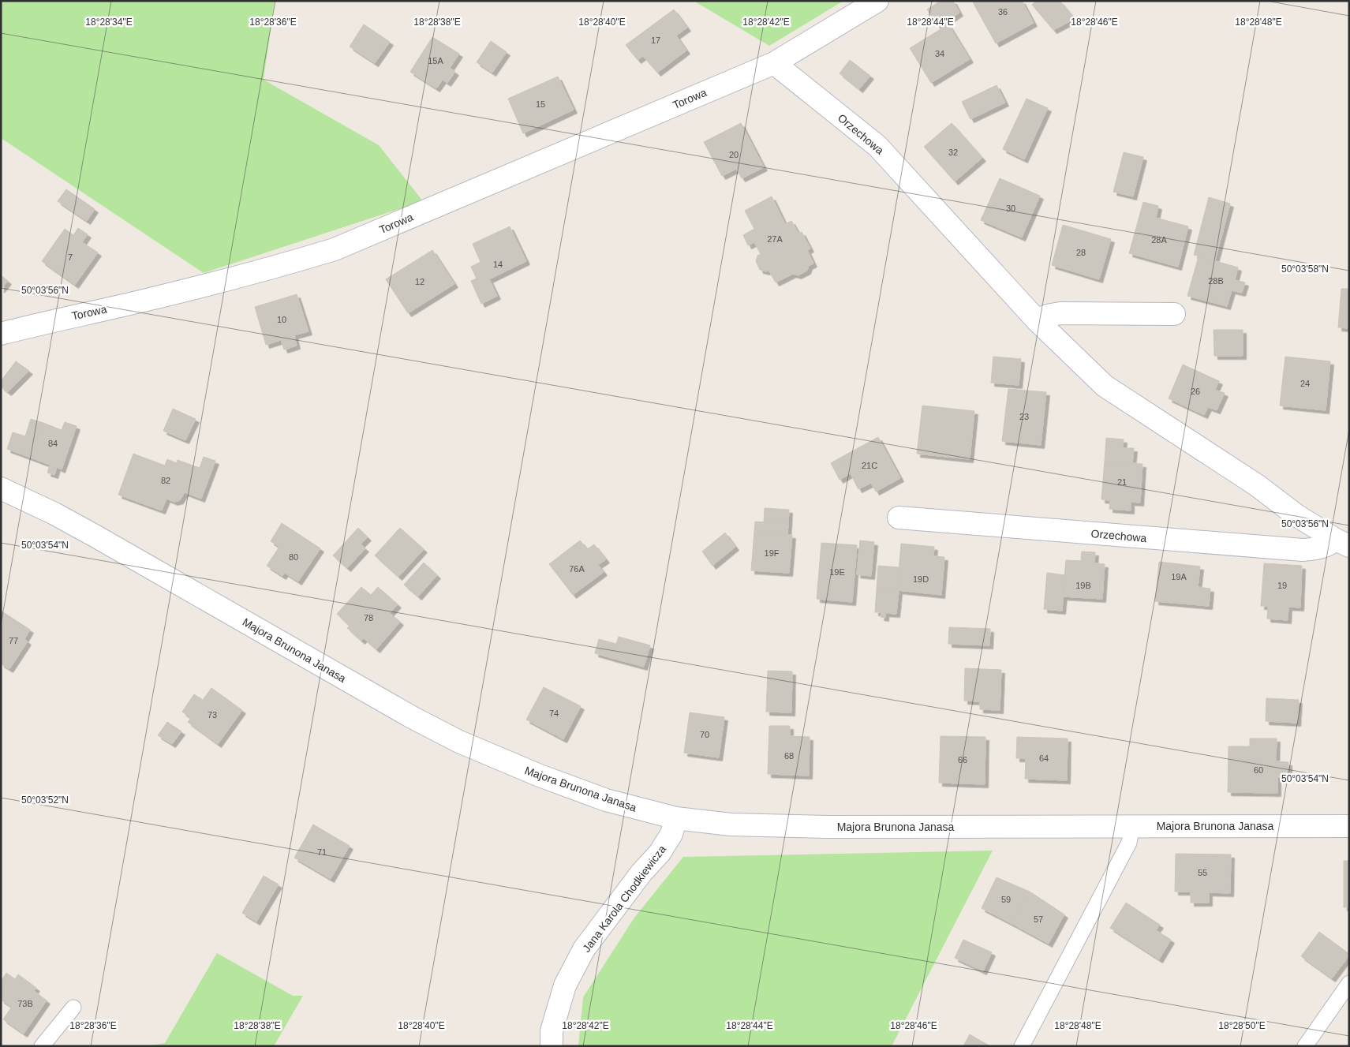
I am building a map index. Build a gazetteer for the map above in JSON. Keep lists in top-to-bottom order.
{
  "streets": {
    "street": [
      "Torowa",
      "Orzechowa",
      "Majora Brunona Janasa",
      "Jana Karola Chodkiewicza"
    ]
  },
  "crossings": [
    ["Torowa", "Orzechowa"],
    ["Majora Brunona Janasa", "Jana Karola Chodkiewicza"]
  ],
  "house_numbers": [
    "36",
    "17",
    "34",
    "15A",
    "15",
    "32",
    "20",
    "30",
    "27A",
    "28A",
    "28",
    "7",
    "14",
    "28B",
    "12",
    "10",
    "24",
    "26",
    "23",
    "84",
    "21C",
    "82",
    "21",
    "19F",
    "80",
    "76A",
    "19E",
    "19A",
    "19D",
    "19B",
    "19",
    "78",
    "77",
    "74",
    "73",
    "70",
    "68",
    "64",
    "66",
    "60",
    "71",
    "55",
    "59",
    "57",
    "73B"
  ],
  "coordinates": [
    "18°28'34\"E",
    "18°28'36\"E",
    "18°28'38\"E",
    "18°28'40\"E",
    "18°28'42\"E",
    "18°28'44\"E",
    "18°28'46\"E",
    "18°28'48\"E",
    "50°03'58\"N",
    "50°03'56\"N",
    "50°03'54\"N",
    "50°03'52\"N",
    "18°28'50\"E"
  ]
}
